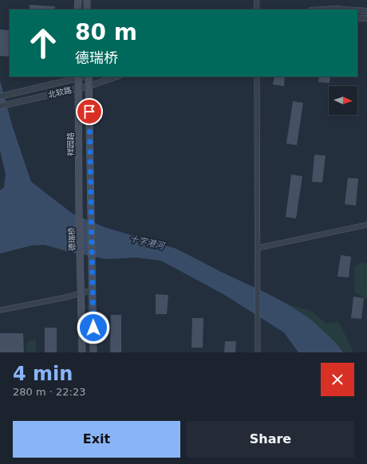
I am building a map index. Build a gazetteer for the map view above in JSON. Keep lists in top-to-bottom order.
{
  "streets": {
    "main road": ["祥园路", "德瑞桥"],
    "street": ["北软路"]
  },
  "crossings": [
    ["北软路", "祥园路"],
    ["祥园路", "德瑞桥"]
  ],
  "water": ["十字港河"],
  "north": "right",
  "page": {
    "turn": ["80 m", "德瑞桥"],
    "heading": ["4 min", "280 m · 22:23"],
    "buttons": ["Exit", "Share"]
  }
}
